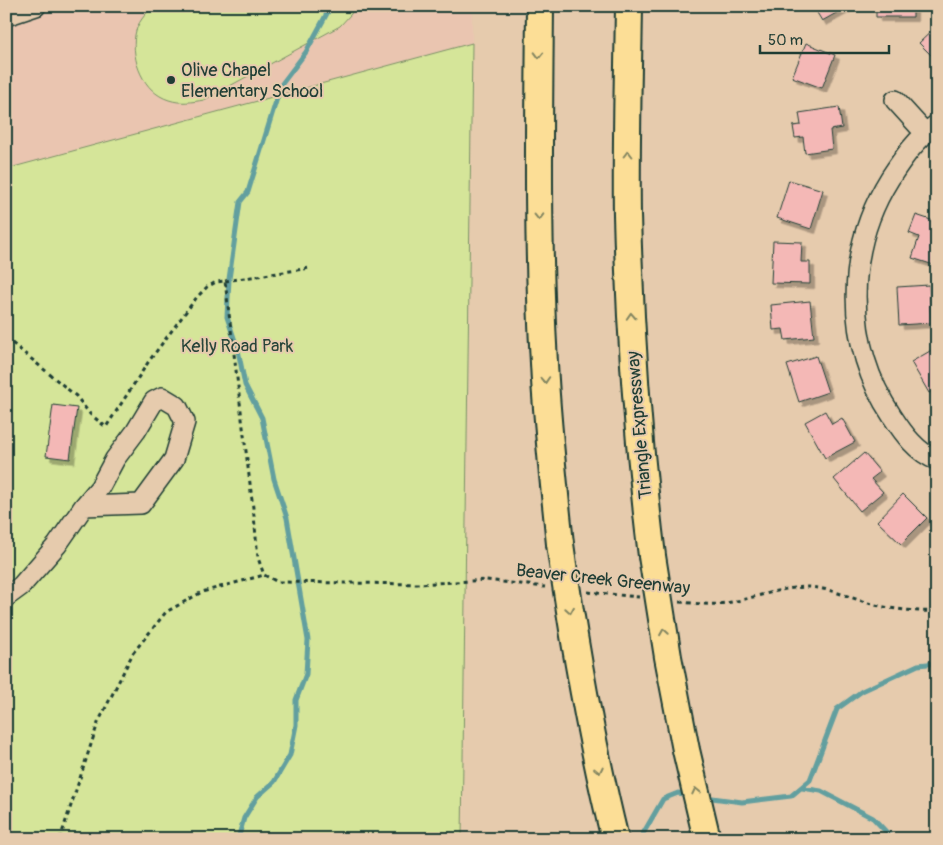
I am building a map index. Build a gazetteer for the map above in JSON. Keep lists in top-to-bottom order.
{
  "streets": {
    "highway": ["Triangle Expressway"],
    "path": ["Beaver Creek Greenway"]
  },
  "parks": ["Kelly Road Park"],
  "places": ["Olive Chapel Elementary School"],
  "scale_bar": "50 m"
}
